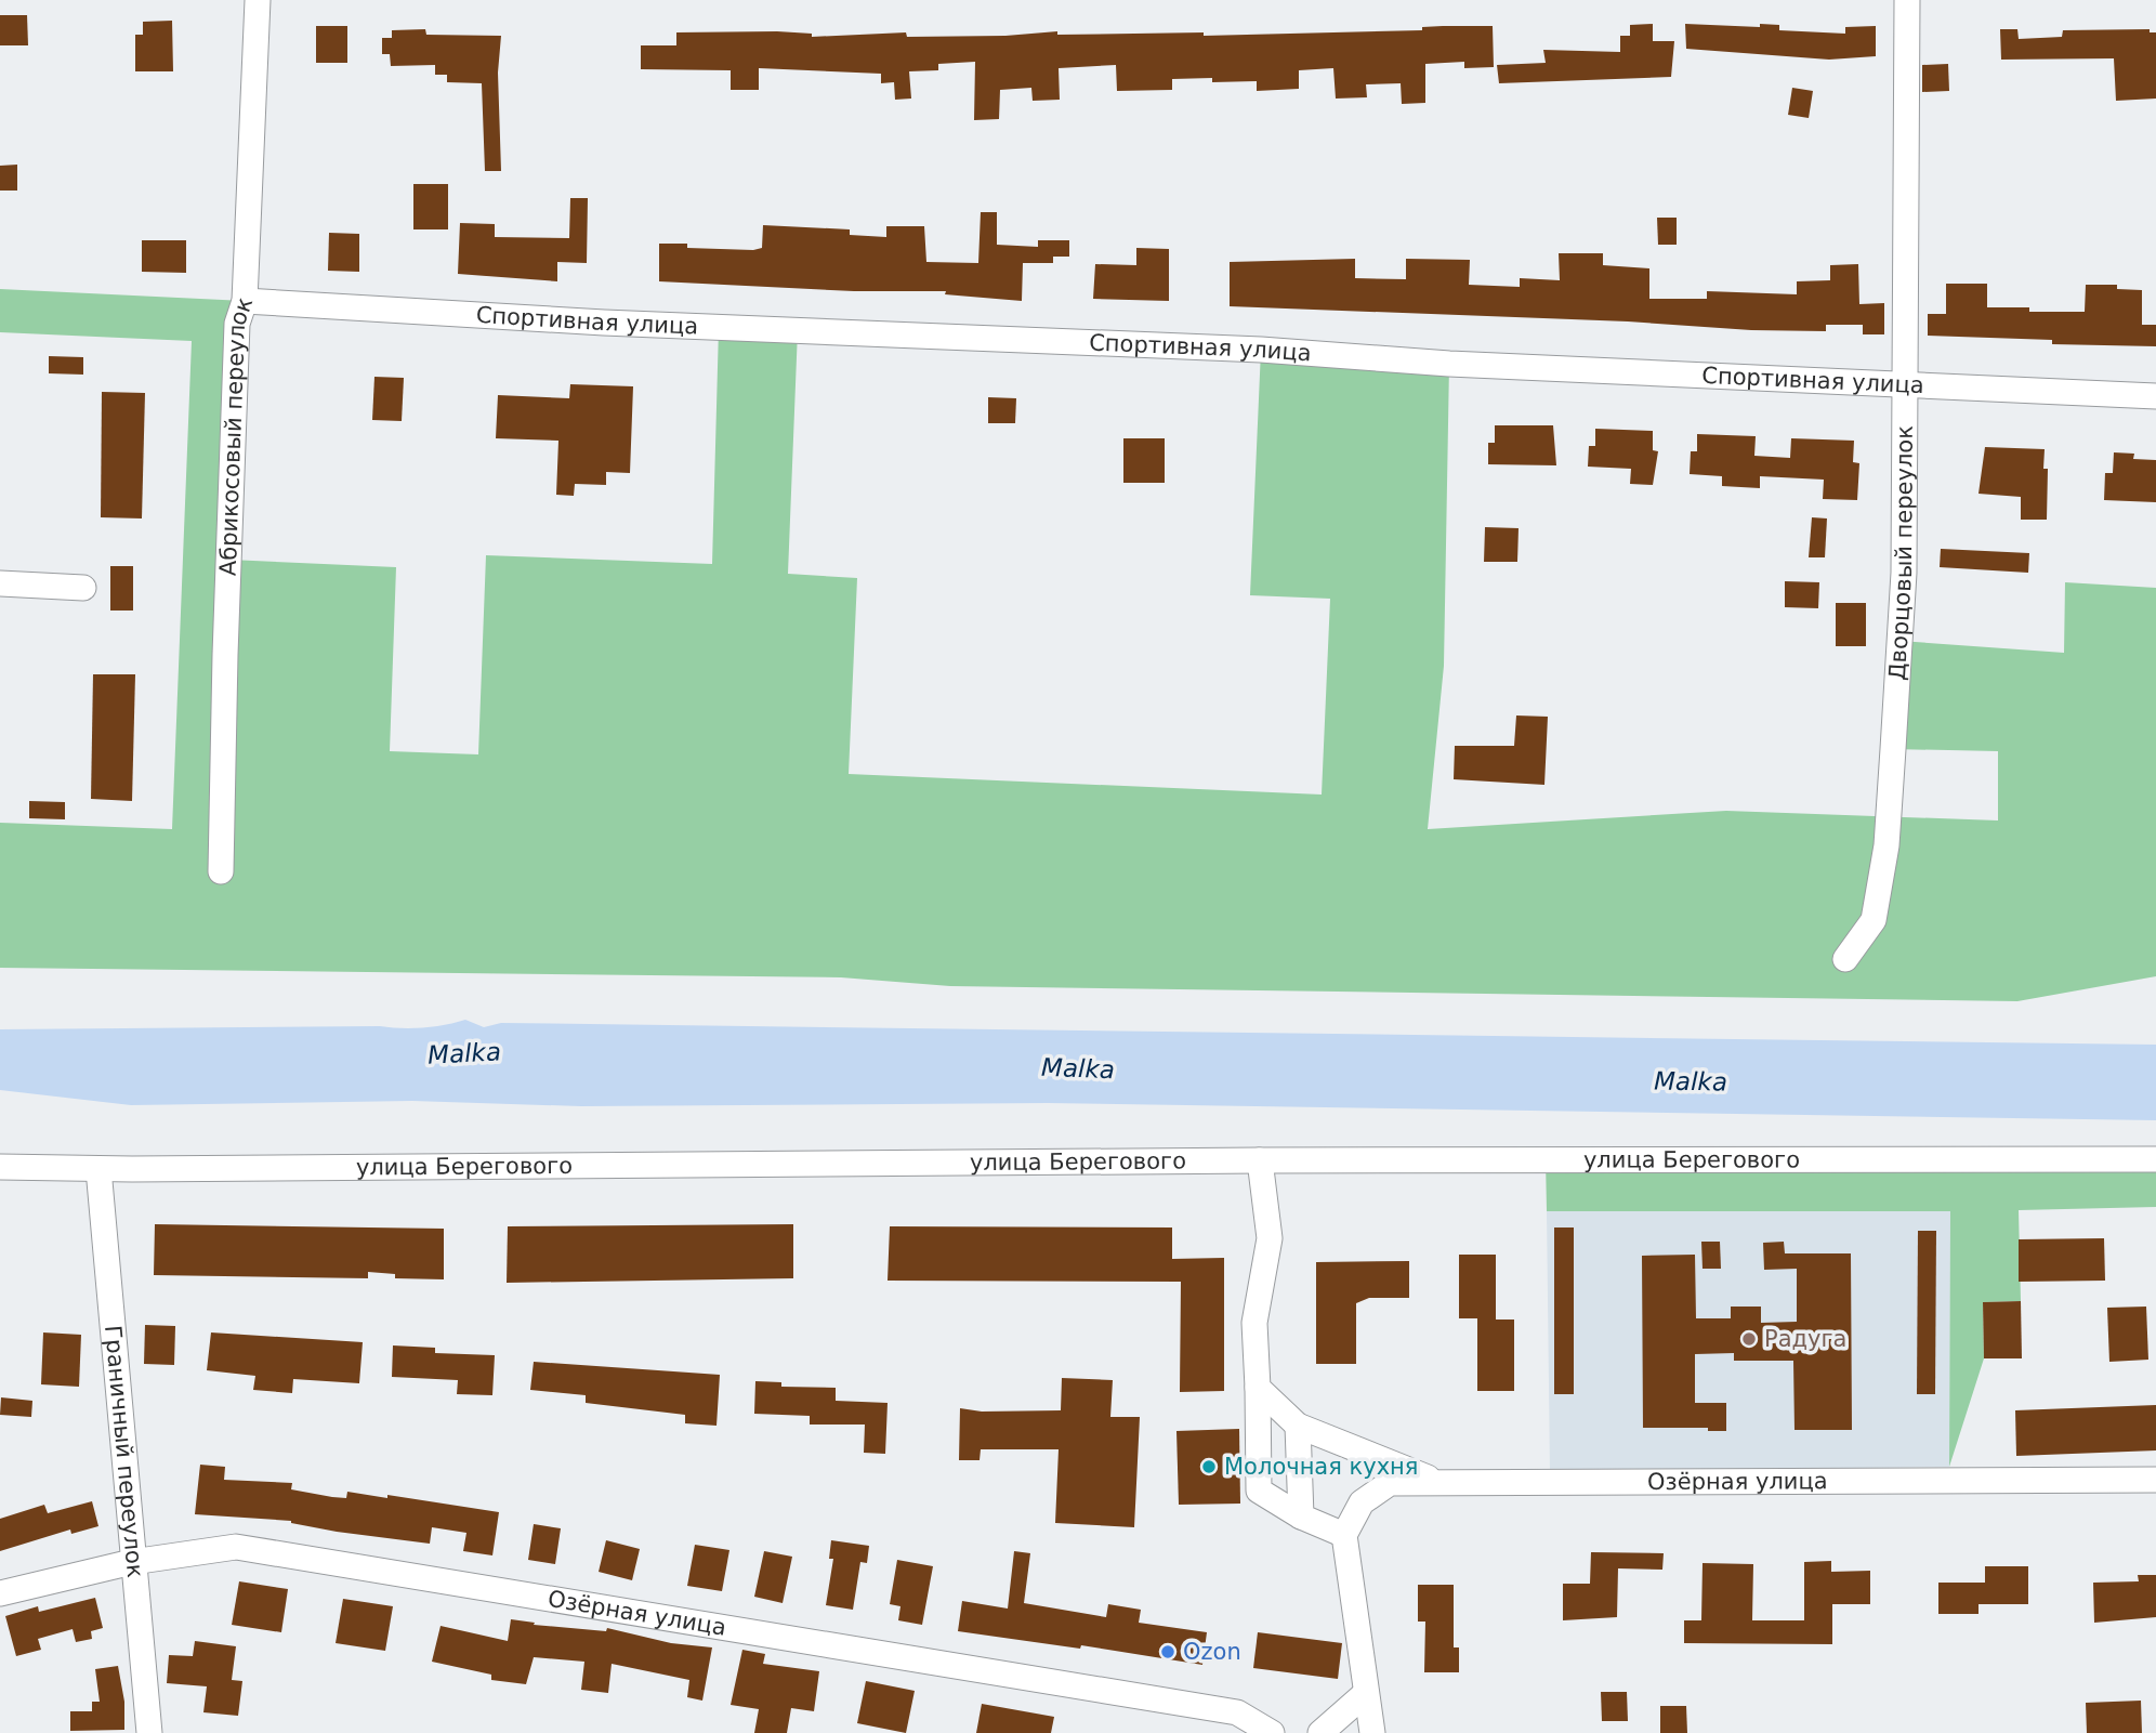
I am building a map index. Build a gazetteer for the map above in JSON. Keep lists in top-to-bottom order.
{
  "streets": {
    "street": [
      "Спортивная улица",
      "Абрикосовый переулок",
      "Дворцовый переулок",
      "улица Берегового",
      "Граничный переулок",
      "Озёрная улица"
    ]
  },
  "crossings": [
    ["Спортивная улица", "Абрикосовый переулок"],
    ["Спортивная улица", "Дворцовый переулок"],
    ["улица Берегового", "Граничный переулок"],
    ["Граничный переулок", "Озёрная улица"]
  ],
  "water": ["Malka"],
  "places": ["Радуга", "Молочная кухня", "Ozon"]
}
